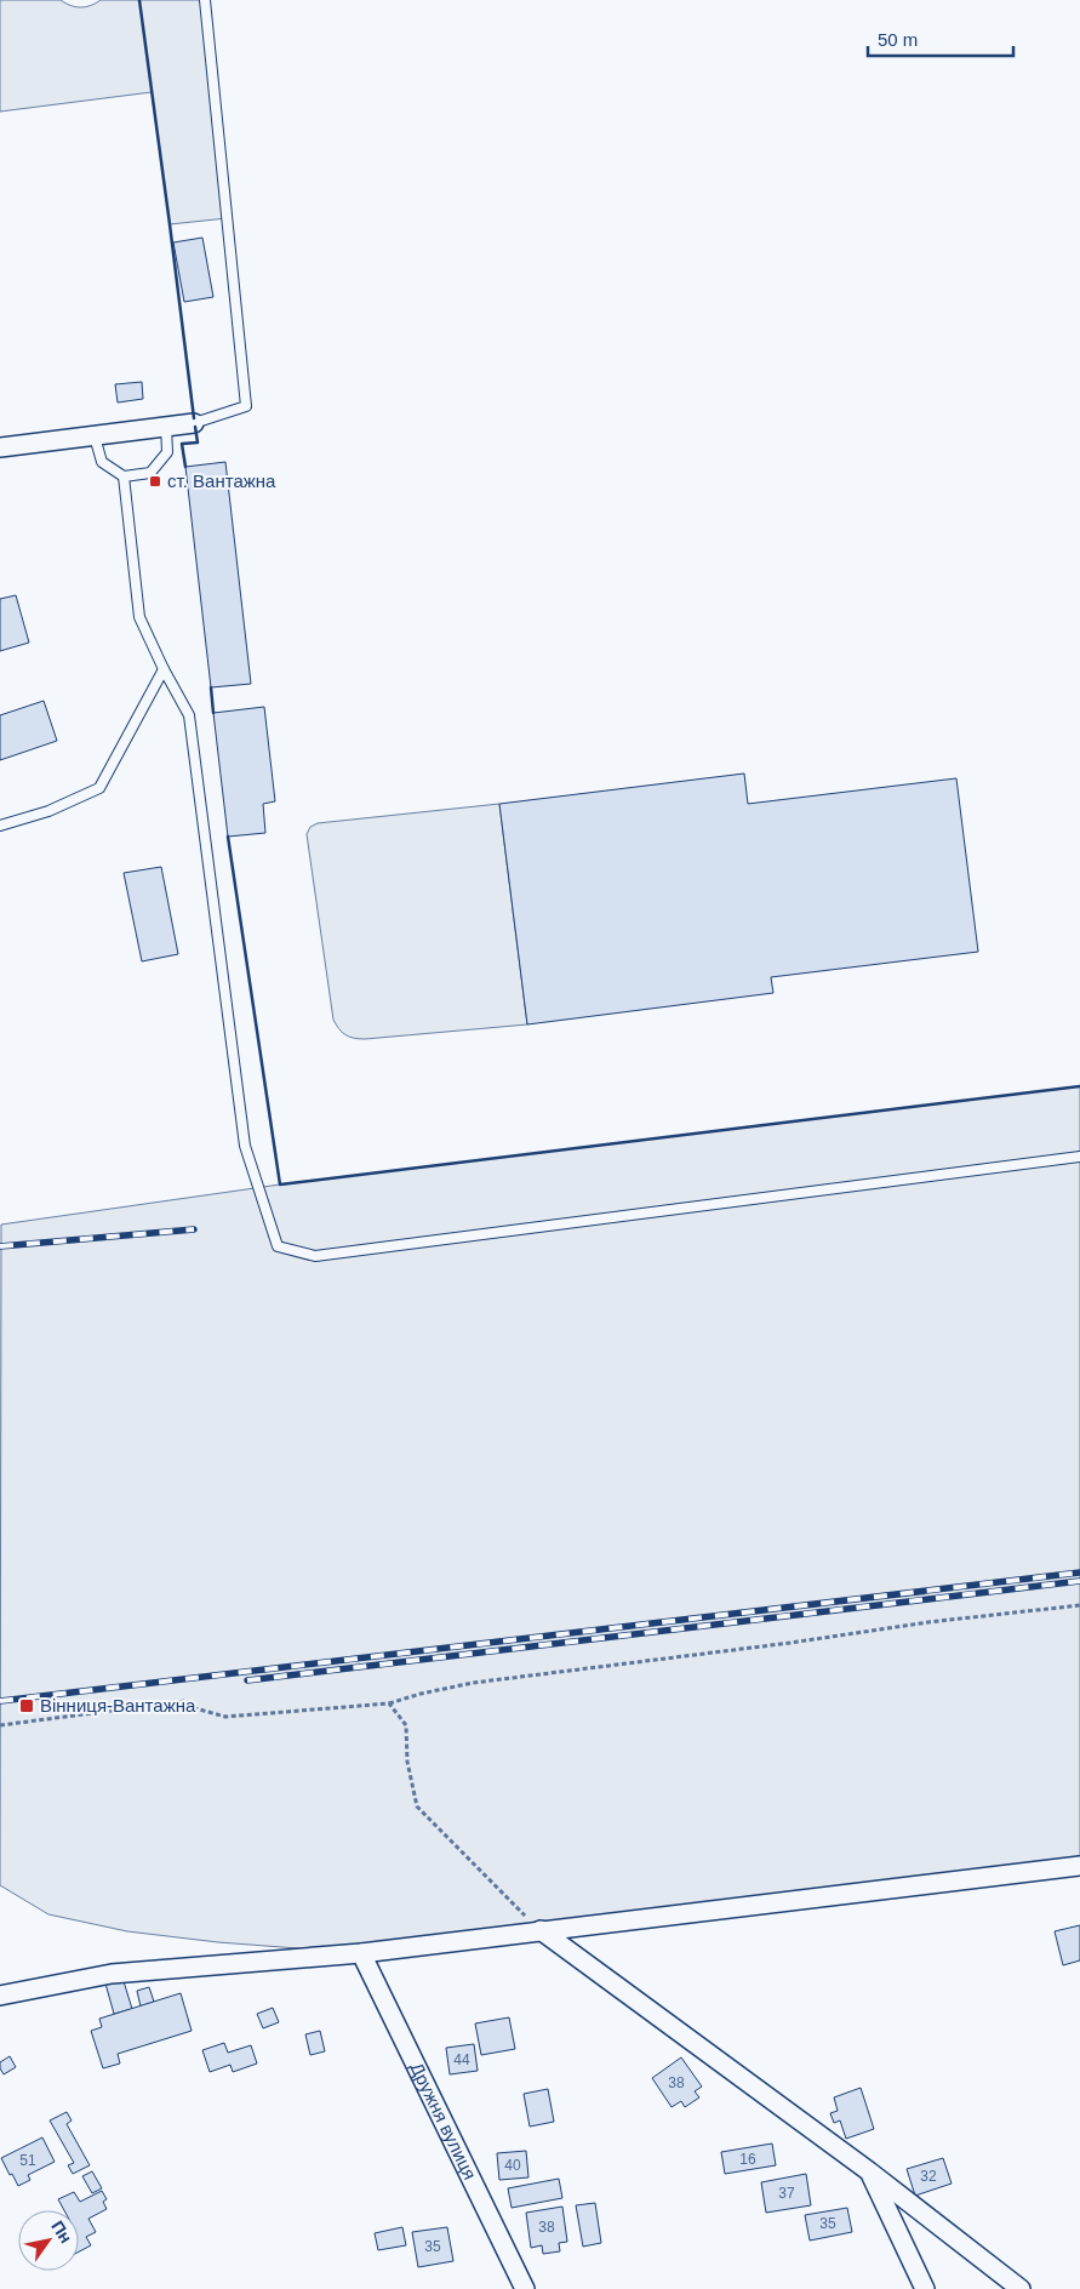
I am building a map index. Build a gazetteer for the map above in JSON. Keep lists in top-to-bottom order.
{
  "streets": {
    "street": ["Дружня вулиця"]
  },
  "places": {
    "transit": ["ст. Вантажна", "Вінниця-Вантажна"]
  },
  "house_numbers": [
    "44",
    "38",
    "16",
    "51",
    "40",
    "32",
    "37",
    "35",
    "38",
    "35"
  ],
  "scale_bar": "50 m",
  "north": "top right"
}
